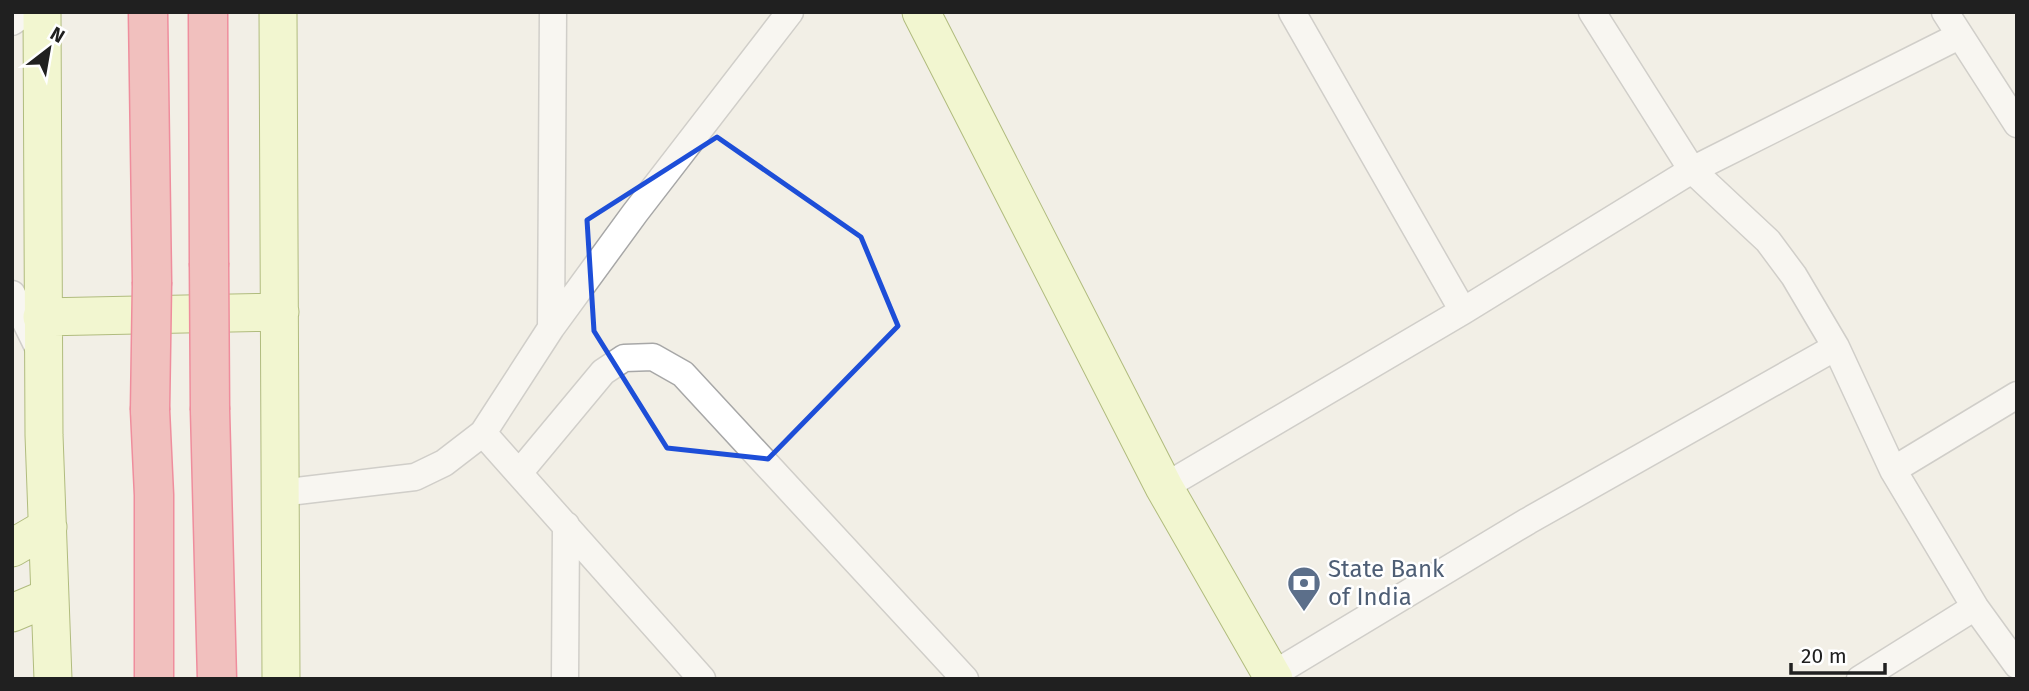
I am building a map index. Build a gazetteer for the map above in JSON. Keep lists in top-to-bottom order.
{
  "places": {
    "bank": ["State Bank of India"]
  },
  "scale_bar": "20 m",
  "north": "top right"
}
